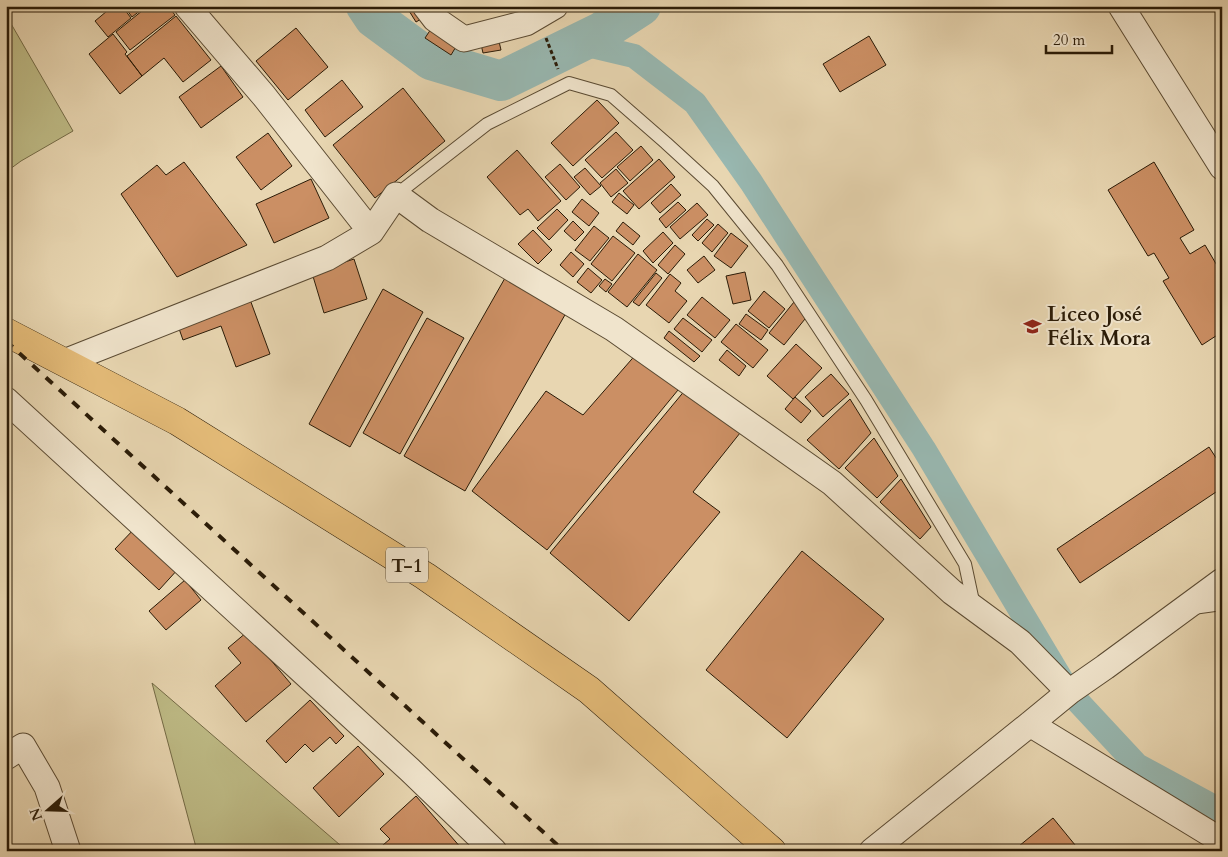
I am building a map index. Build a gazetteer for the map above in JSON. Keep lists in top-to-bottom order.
{
  "streets": {
    "main road": ["T-1"]
  },
  "places": {
    "school or university": ["Liceo José Félix Mora"]
  },
  "scale_bar": "20 m",
  "north": "left"
}
